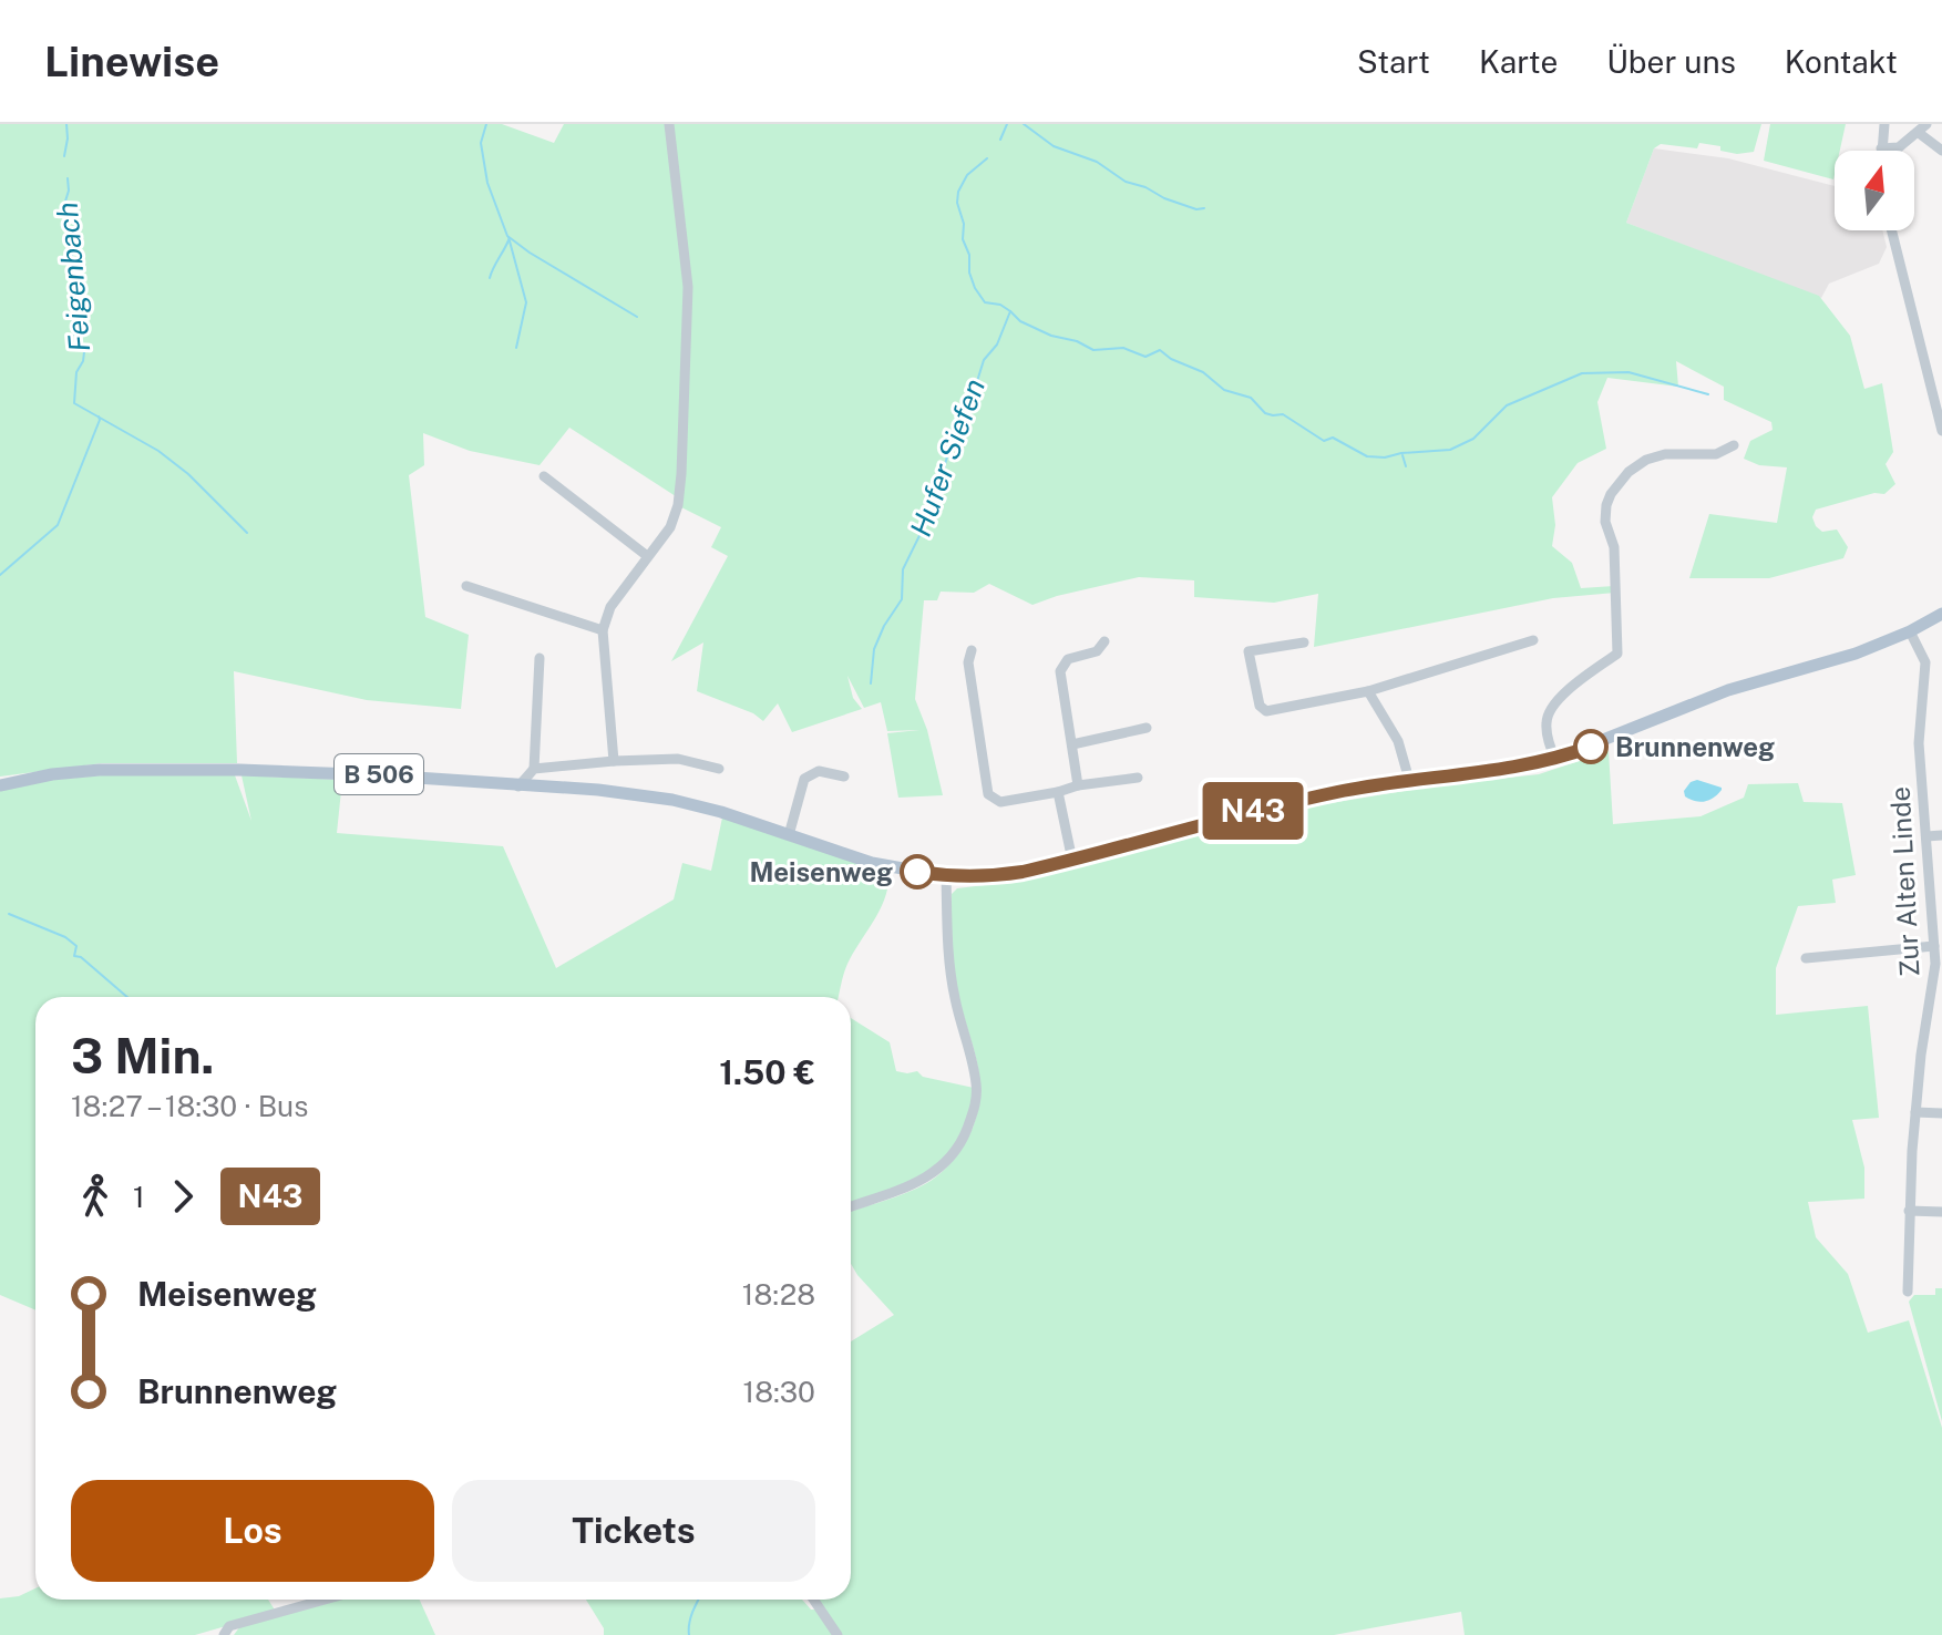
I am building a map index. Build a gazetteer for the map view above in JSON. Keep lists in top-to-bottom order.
{
  "streets": {
    "main road": ["B 506"],
    "street": ["Zur Alten Linde"]
  },
  "crossings": [
    ["B 506", "Zur Alten Linde"]
  ],
  "water": ["Feigenbach", "Hufer Siefen"],
  "places": ["Brunnenweg", "Meisenweg"],
  "lines": ["bus line N43"],
  "north": "top",
  "page": {
    "header": "Linewise",
    "nav": [
      "Start",
      "Karte",
      "Über uns",
      "Kontakt"
    ],
    "on_map": "N43",
    "heading": ["3 Min.", "18:27 – 18:30 · Bus", "1.50 €"],
    "legs": ["1", "N43"],
    "list": [
      {
        "name": "Meisenweg",
        "value": "18:28"
      },
      {
        "name": "Brunnenweg",
        "value": "18:30"
      }
    ],
    "buttons": ["Los", "Tickets"]
  }
}
